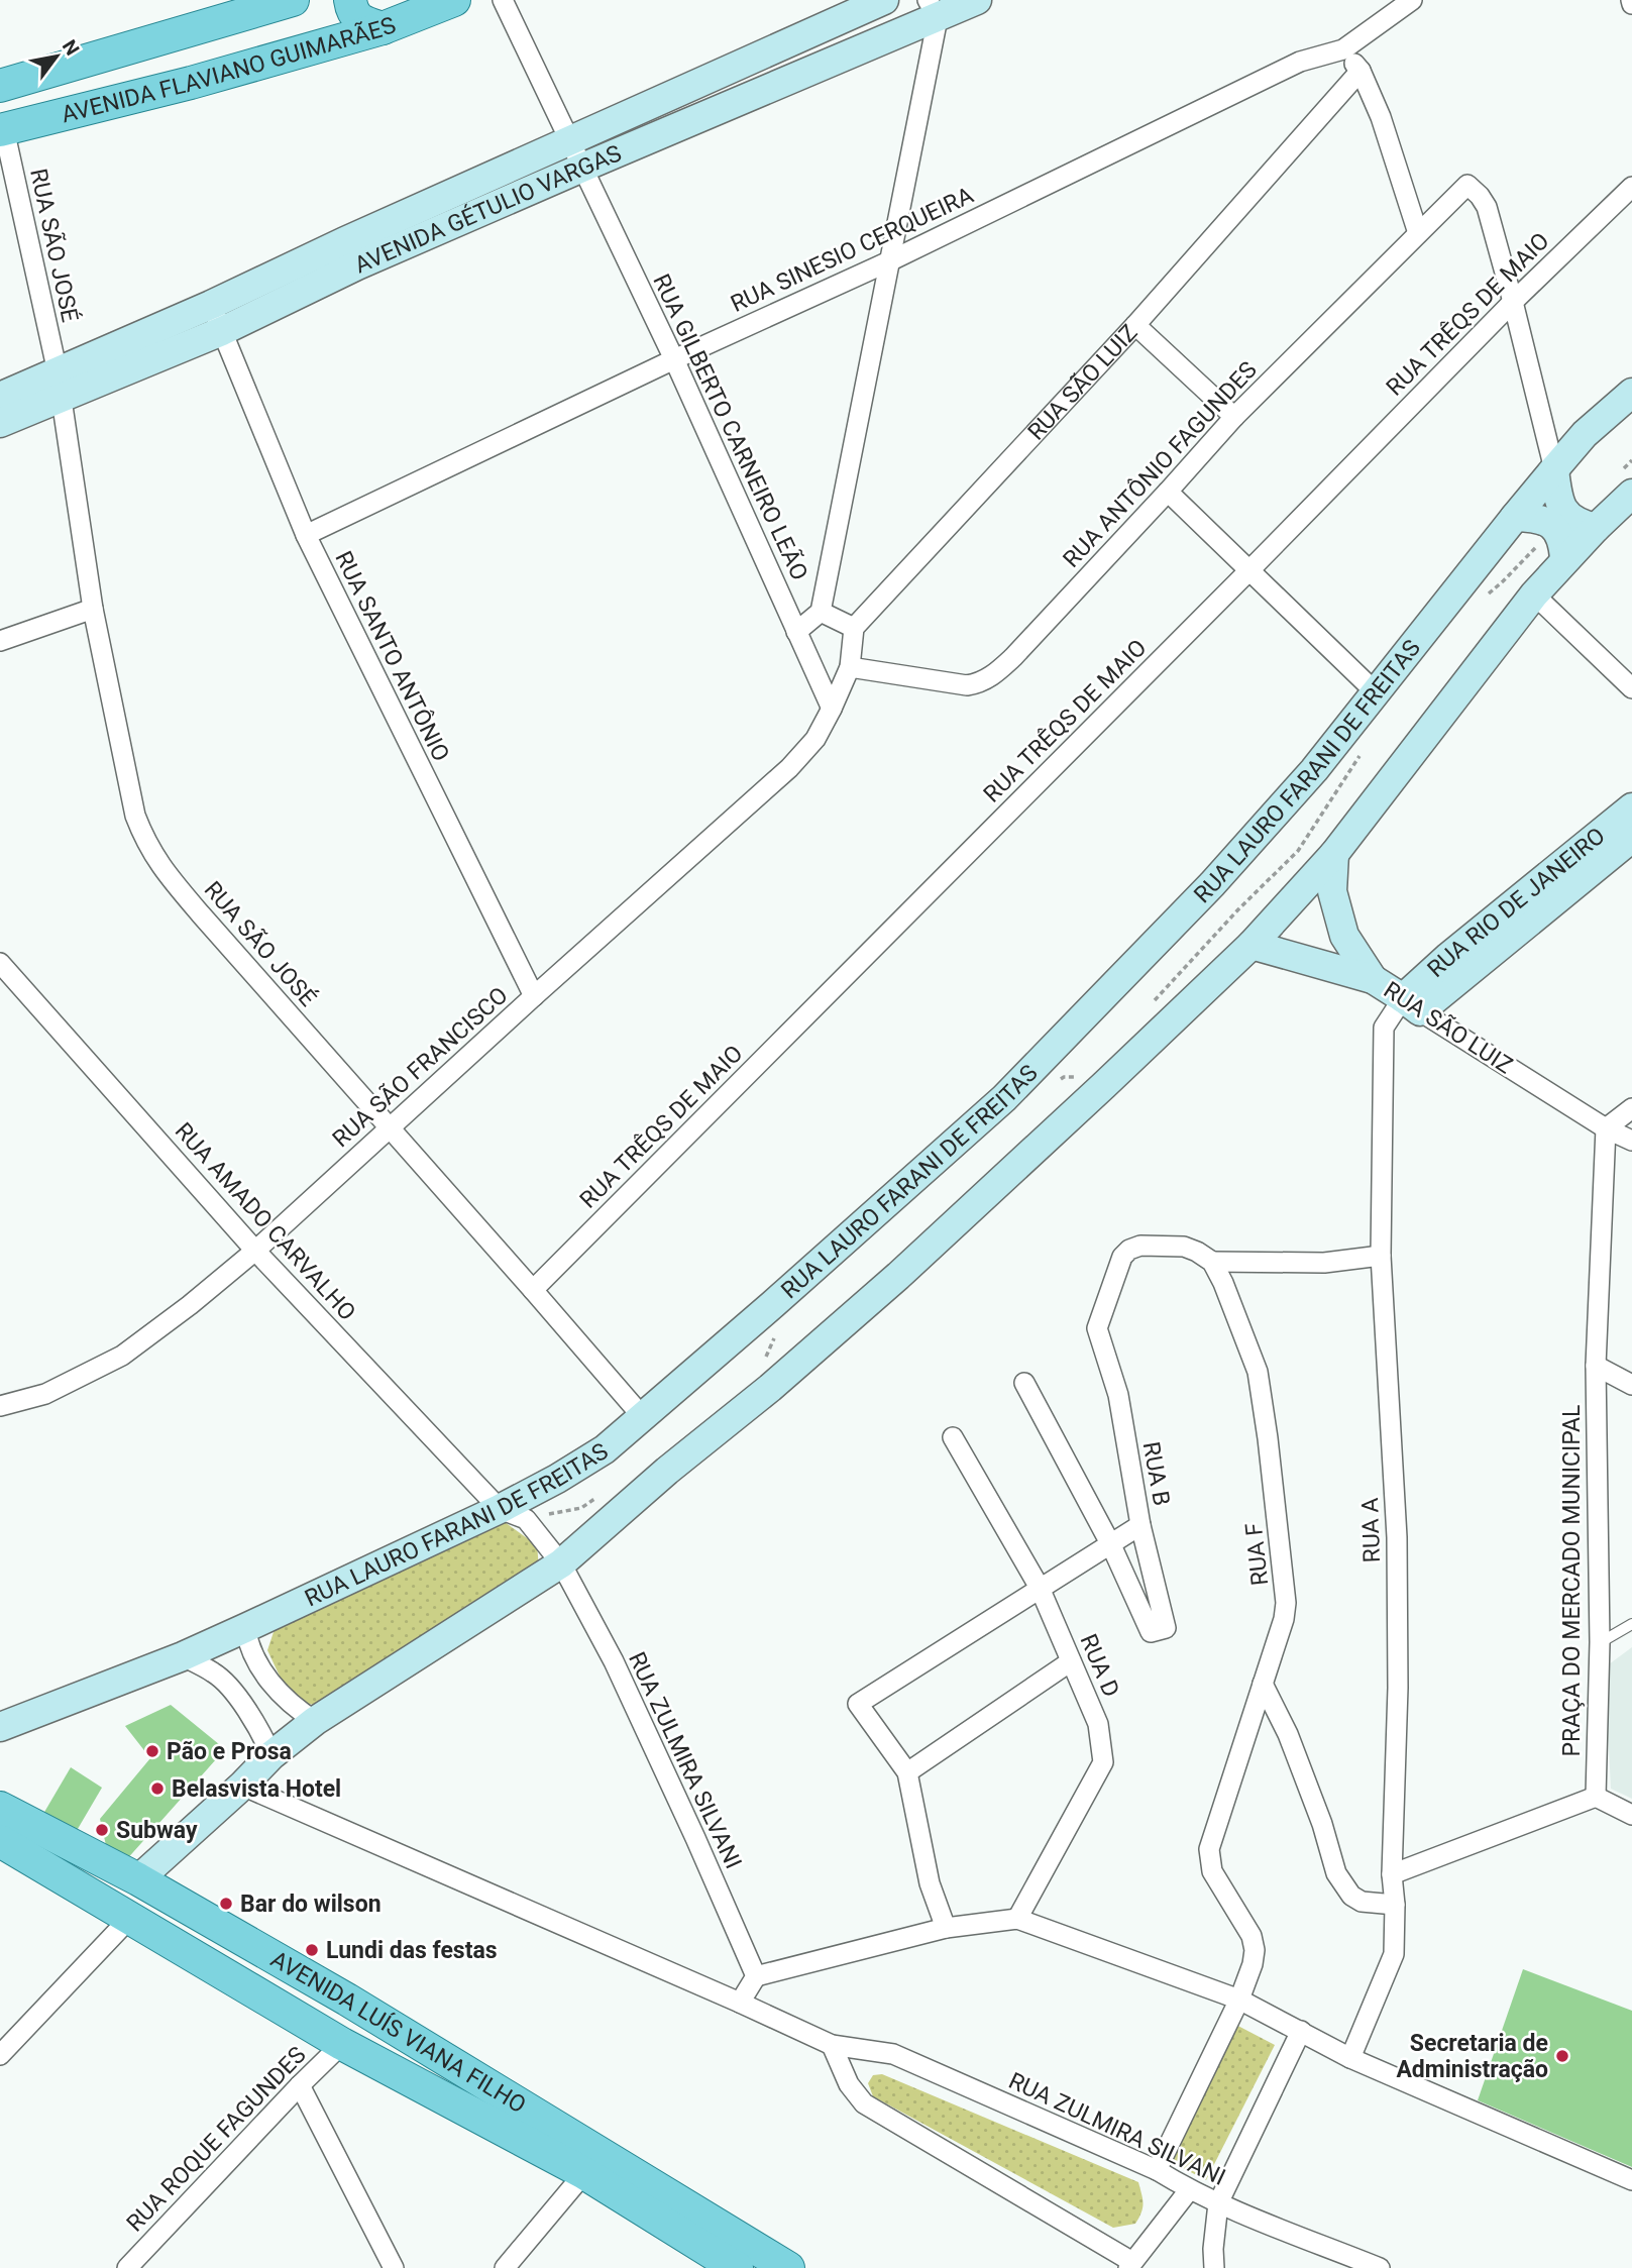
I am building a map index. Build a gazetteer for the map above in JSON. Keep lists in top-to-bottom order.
{
  "streets": {
    "main road": ["AVENIDA FLAVIANO GUIMARÃES", "AVENIDA LUÍS VIANA FILHO"],
    "street": [
      "AVENIDA GÉTULIO VARGAS",
      "RUA SÃO JOSÉ",
      "RUA SINESIO CERQUEIRA",
      "RUA TRÊQS DE MAIO",
      "RUA SÃO LUIZ",
      "RUA GILBERTO CARNEIRO LEÃO",
      "RUA ANTÔNIO FAGUNDES",
      "RUA SANTO ANTÔNIO",
      "RUA LAURO FARANI DE FREITAS",
      "RUA RIO DE JANEIRO",
      "RUA SÃO FRANCISCO",
      "RUA AMADO CARVALHO",
      "RUA B",
      "RUA A",
      "RUA F",
      "PRAÇA DO MERCADO MUNICIPAL",
      "RUA D",
      "RUA ZULMIRA SILVANI",
      "RUA ROQUE FAGUNDES"
    ]
  },
  "crossings": [
    ["AVENIDA FLAVIANO GUIMARÃES", "RUA SÃO JOSÉ"],
    ["AVENIDA GÉTULIO VARGAS", "RUA SÃO JOSÉ"],
    ["AVENIDA GÉTULIO VARGAS", "RUA GILBERTO CARNEIRO LEÃO"],
    ["AVENIDA GÉTULIO VARGAS", "RUA SANTO ANTÔNIO"],
    ["RUA SÃO JOSÉ", "RUA TRÊQS DE MAIO"],
    ["RUA SÃO JOSÉ", "RUA LAURO FARANI DE FREITAS"],
    ["RUA SÃO JOSÉ", "RUA SÃO FRANCISCO"],
    ["RUA SINESIO CERQUEIRA", "RUA GILBERTO CARNEIRO LEÃO"],
    ["RUA SINESIO CERQUEIRA", "RUA SANTO ANTÔNIO"],
    ["RUA TRÊQS DE MAIO", "RUA ANTÔNIO FAGUNDES"],
    ["RUA SÃO LUIZ", "RUA RIO DE JANEIRO"],
    ["RUA SÃO LUIZ", "RUA A"],
    ["RUA SÃO LUIZ", "PRAÇA DO MERCADO MUNICIPAL"],
    ["RUA GILBERTO CARNEIRO LEÃO", "RUA SÃO FRANCISCO"],
    ["RUA SANTO ANTÔNIO", "RUA SÃO FRANCISCO"],
    ["RUA LAURO FARANI DE FREITAS", "RUA AMADO CARVALHO"],
    ["RUA RIO DE JANEIRO", "RUA A"],
    ["RUA SÃO FRANCISCO", "RUA AMADO CARVALHO"],
    ["RUA B", "RUA F"],
    ["RUA F", "RUA ZULMIRA SILVANI"],
    ["AVENIDA LUÍS VIANA FILHO", "RUA ROQUE FAGUNDES"]
  ],
  "places": [
    "Pão e Prosa",
    "Belasvista Hotel",
    "Subway",
    "Bar do wilson",
    "Lundi das festas",
    "Secretaria de Administração"
  ],
  "north": "top right"
}
